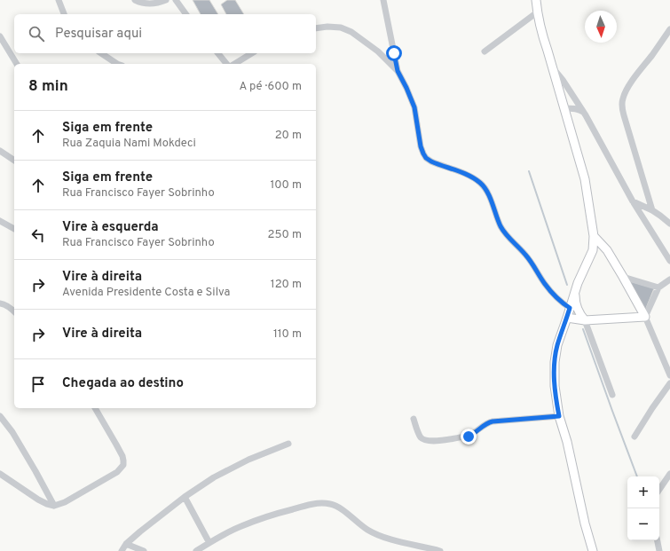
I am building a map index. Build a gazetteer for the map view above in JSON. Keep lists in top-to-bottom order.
{
  "north": "bottom",
  "page": {
    "search": "Pesquisar aqui",
    "heading": ["8 min", "A pé · 600 m"],
    "list": [
      ["Siga em frente", "Rua Zaquia Nami Mokdeci", "20 m"],
      ["Siga em frente", "Rua Francisco Fayer Sobrinho", "100 m"],
      ["Vire à esquerda", "Rua Francisco Fayer Sobrinho", "250 m"],
      ["Vire à direita", "Avenida Presidente Costa e Silva", "120 m"],
      ["Vire à direita", "110 m"],
      "Chegada ao destino"
    ],
    "map_buttons": ["+", "−"]
  }
}
